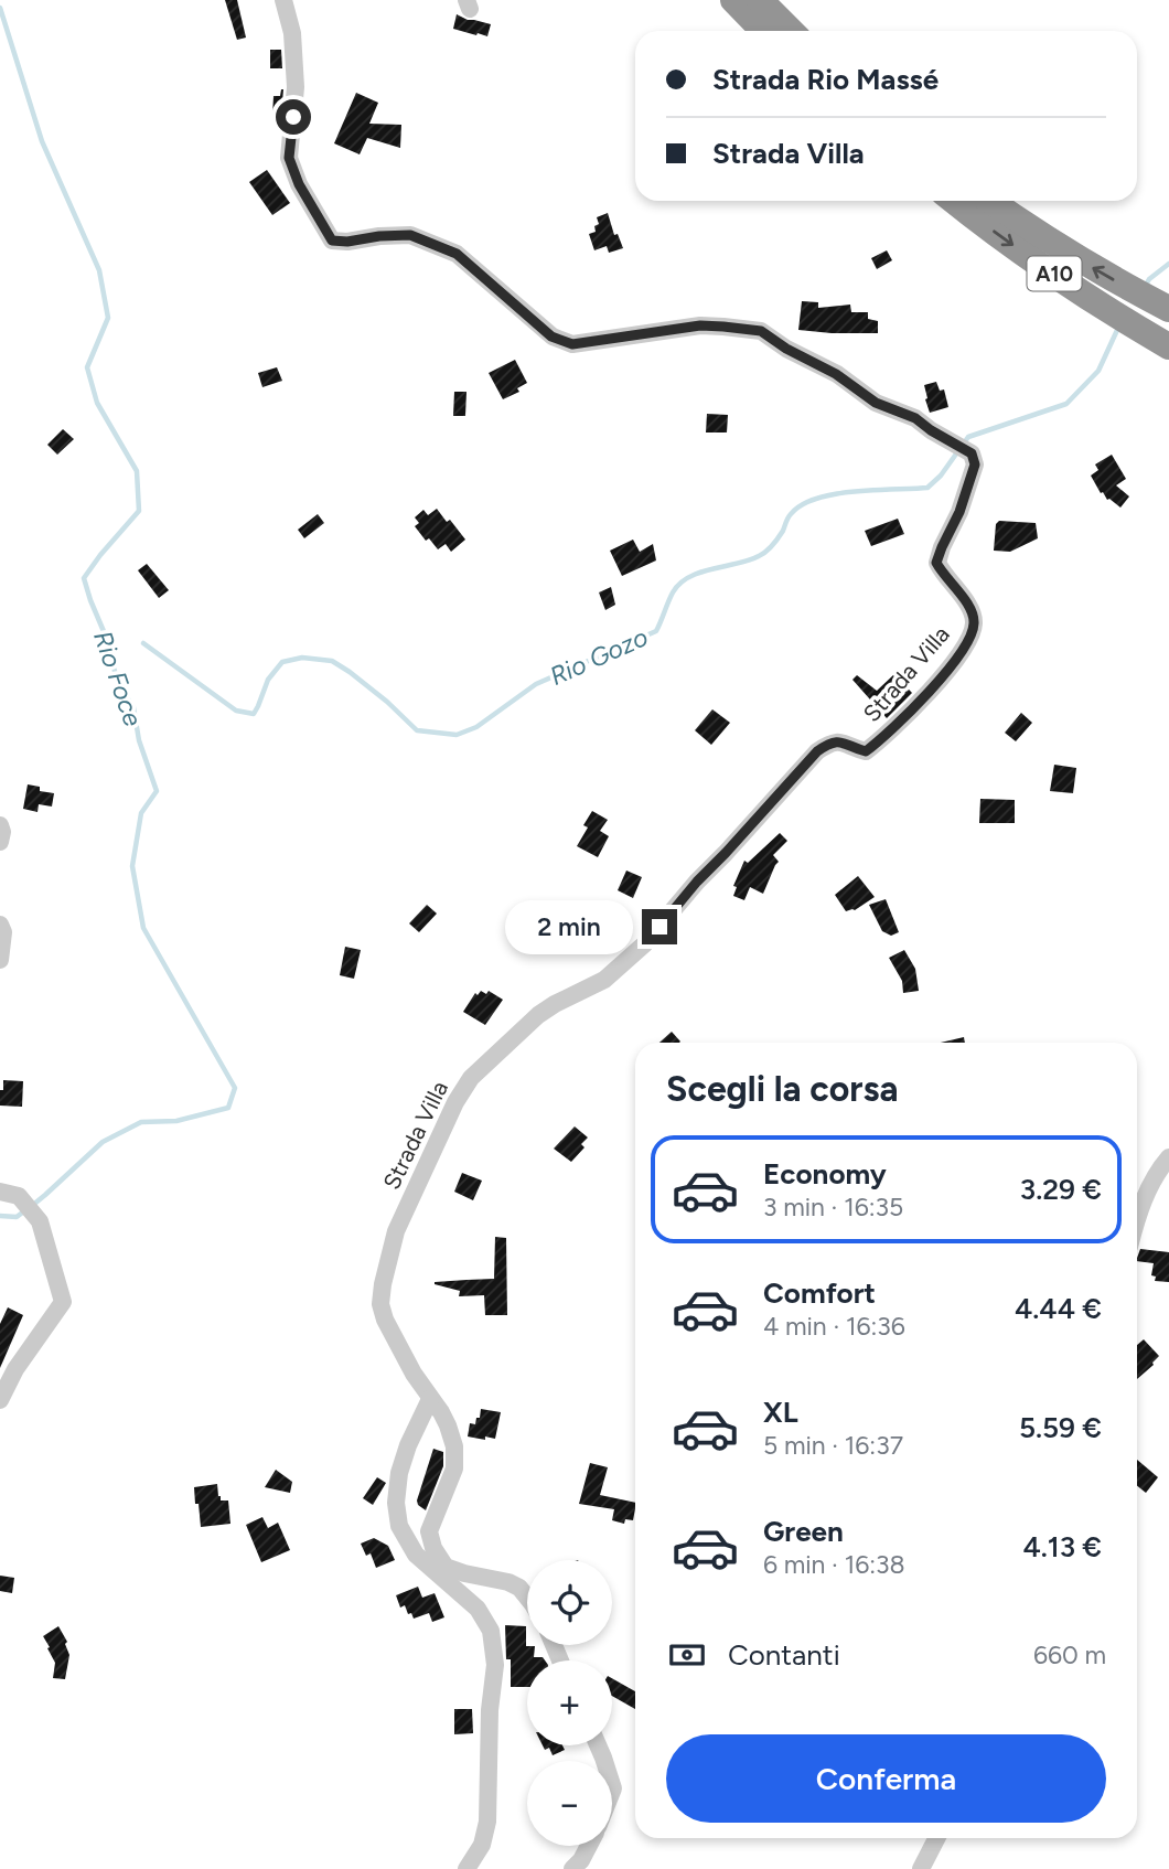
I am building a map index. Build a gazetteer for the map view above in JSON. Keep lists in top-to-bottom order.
{
  "streets": {
    "highway": ["A10"],
    "street": ["Strada Villa"]
  },
  "water": ["Rio Gozo", "Rio Foce"],
  "page": {
    "banner": ["Strada Rio Massé", "Strada Villa"],
    "bubble": "2 min",
    "heading": "Scegli la corsa",
    "list": [
      {
        "name": "Economy",
        "note": "3 min · 16:35",
        "value": "3.29 €"
      },
      {
        "name": "Comfort",
        "note": "4 min · 16:36",
        "value": "4.44 €"
      },
      {
        "name": "XL",
        "note": "5 min · 16:37",
        "value": "5.59 €"
      },
      {
        "name": "Green",
        "note": "6 min · 16:38",
        "value": "4.13 €"
      }
    ],
    "map_buttons": ["+", "−"],
    "pay": ["Contanti", "660 m"],
    "buttons": "Conferma"
  }
}
